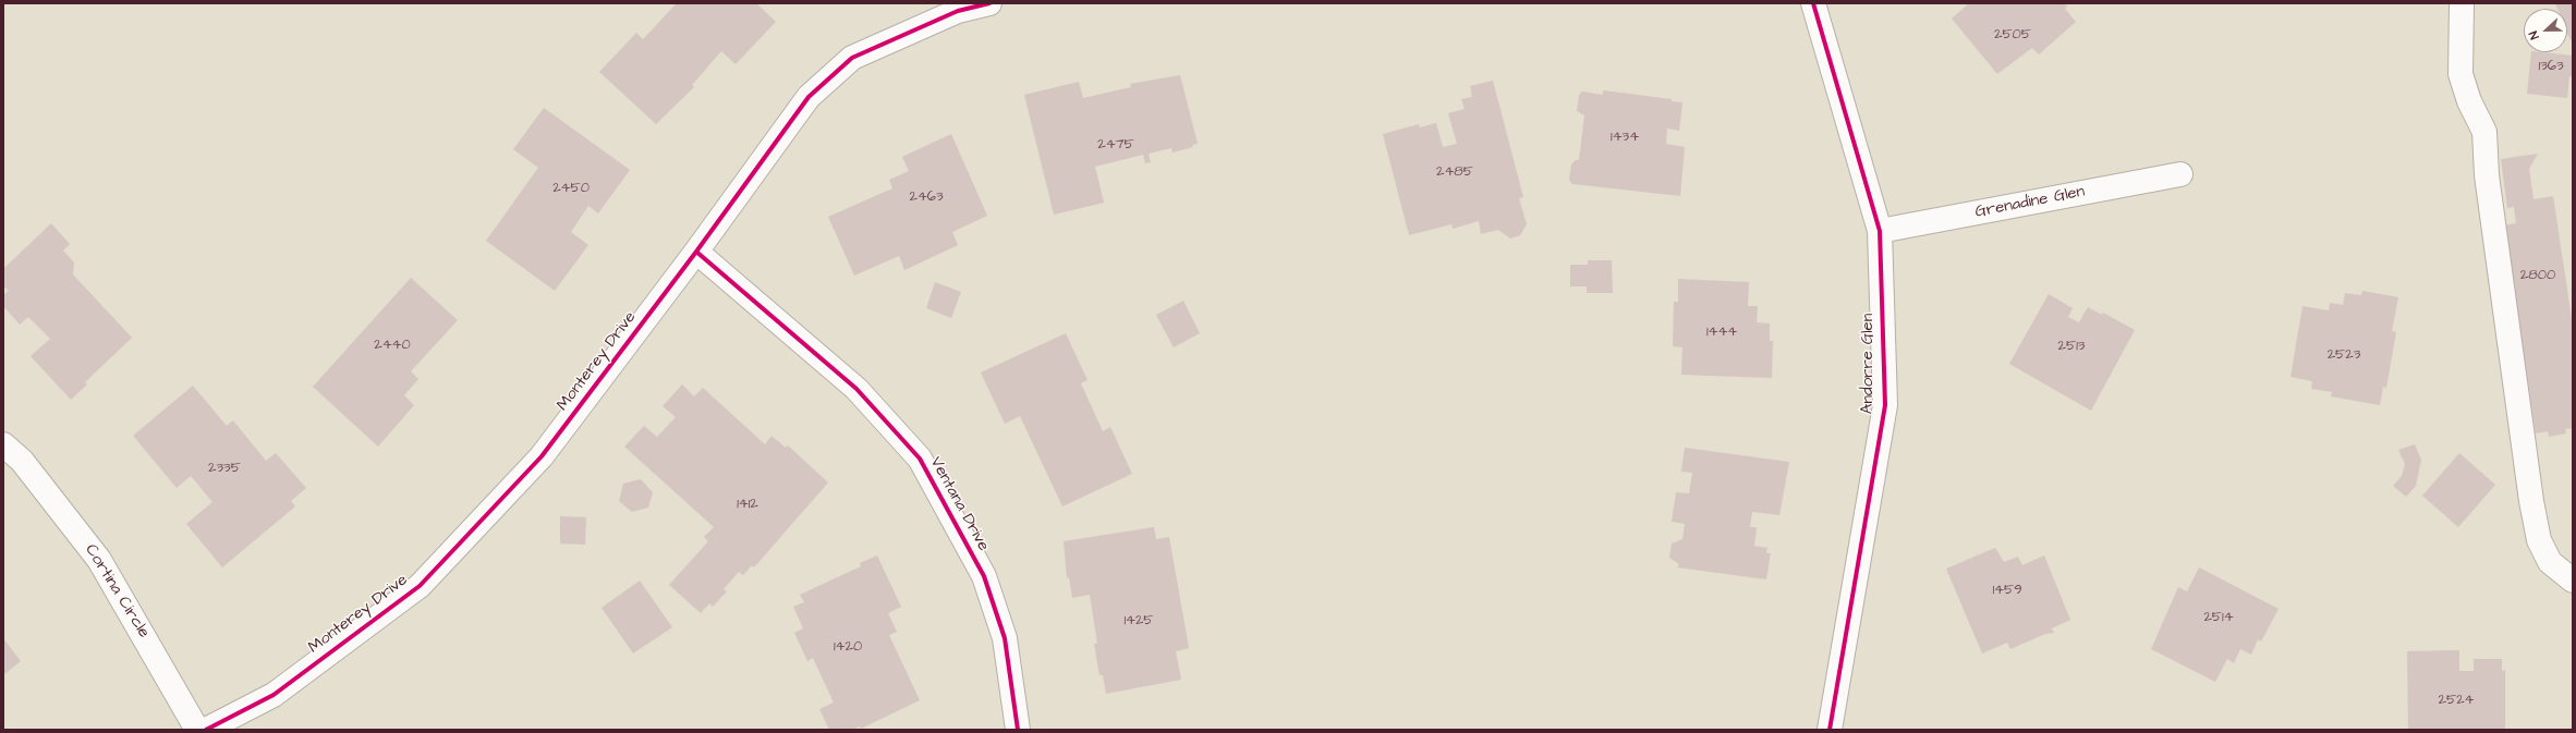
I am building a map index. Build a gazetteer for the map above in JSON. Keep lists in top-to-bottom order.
{
  "streets": {
    "street": [
      "Grenadine Glen",
      "Monterey Drive",
      "Andorre Glen",
      "Ventana Drive",
      "Cortina Circle"
    ]
  },
  "crossings": [
    ["Grenadine Glen", "Andorre Glen"],
    ["Monterey Drive", "Ventana Drive"]
  ],
  "house_numbers": [
    "2505",
    "1363",
    "1434",
    "2475",
    "2485",
    "2450",
    "2463",
    "2800",
    "1444",
    "2440",
    "2513",
    "2523",
    "2335",
    "1412",
    "1459",
    "2514",
    "1425",
    "1420",
    "2524"
  ],
  "north": "left"
}
